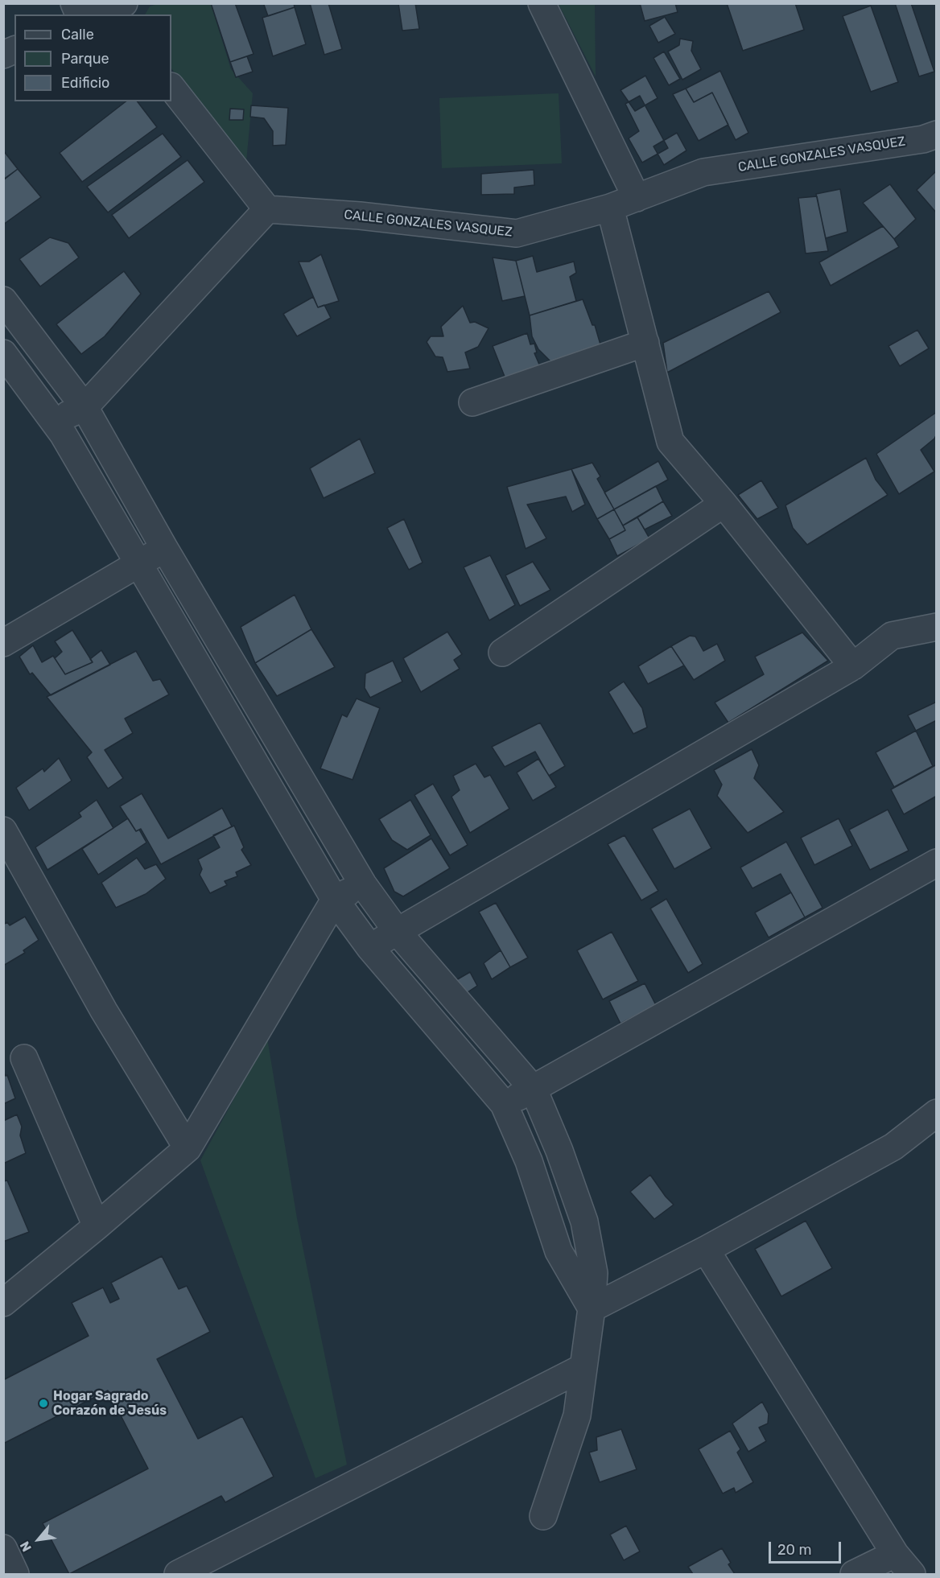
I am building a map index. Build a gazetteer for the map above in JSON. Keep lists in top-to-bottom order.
{
  "streets": {
    "street": ["CALLE GONZALES VASQUEZ"]
  },
  "places": ["Hogar Sagrado Corazón de Jesús"],
  "legend": ["Calle", "Parque", "Edificio"],
  "scale_bar": "20 m",
  "north": "bottom left"
}
